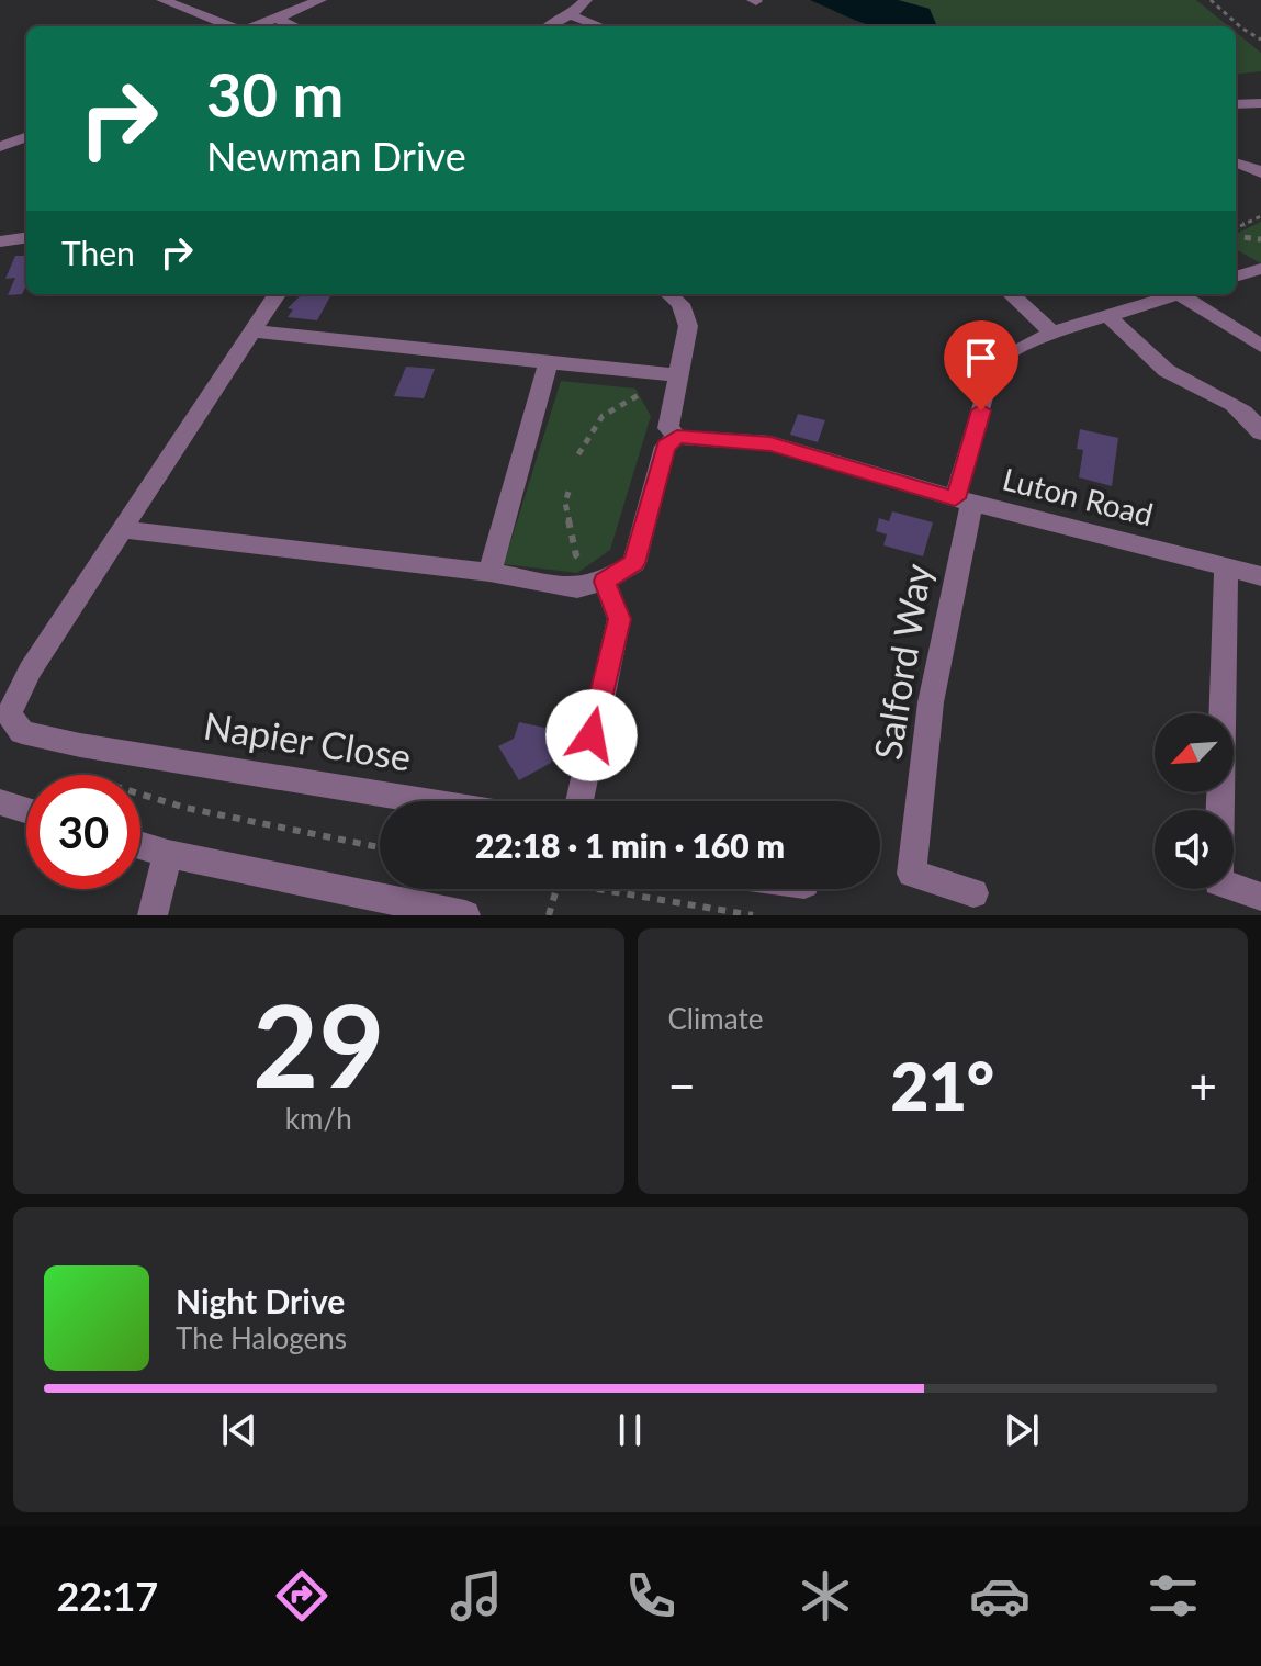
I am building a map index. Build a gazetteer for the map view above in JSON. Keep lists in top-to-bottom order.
{
  "streets": {
    "street": ["Luton Road", "Salford Way", "Napier Close"]
  },
  "crossings": [
    ["Luton Road", "Salford Way"]
  ],
  "north": "bottom left",
  "page": {
    "turn": ["30 m", "Newman Drive"],
    "then": "Then",
    "limit": "30",
    "trip": "22:18 · 1 min · 160 m",
    "tile": [
      ["29", "km/h"],
      "Climate"
    ],
    "heat": ["−", "21°", "+"],
    "song": ["Night Drive", "The Halogens"],
    "tabs": "22:17"
  }
}
